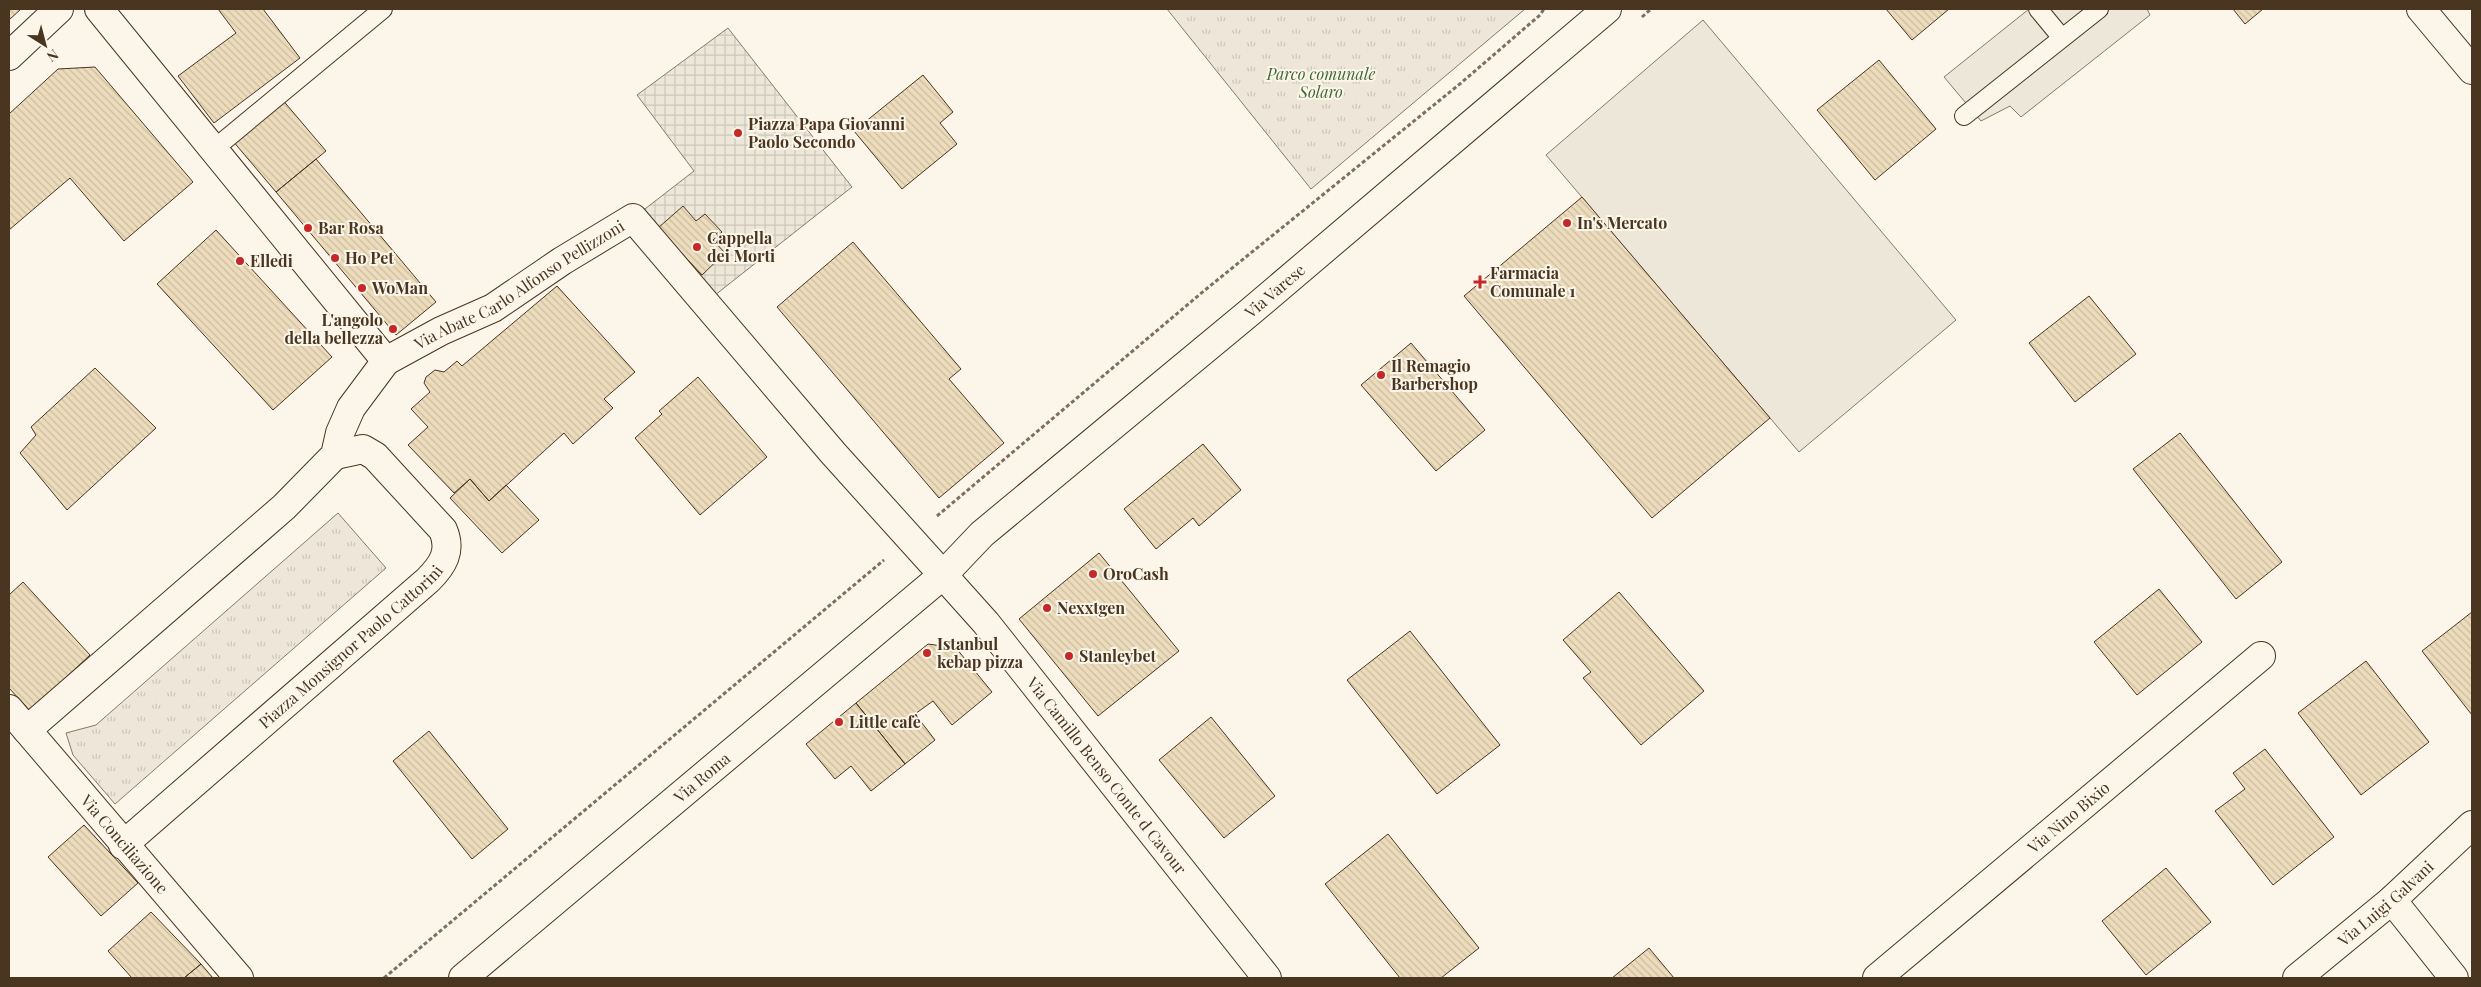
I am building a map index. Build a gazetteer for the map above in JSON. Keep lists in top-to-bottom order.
{
  "streets": {
    "street": [
      "Via Abate Carlo Alfonso Pellizzoni",
      "Via Varese",
      "Piazza Monsignor Paolo Cattorini",
      "Via Camillo Benso Conte d Cavour",
      "Via Roma",
      "Via Nino Bixio",
      "Via Conciliazione",
      "Via Luigi Galvani"
    ]
  },
  "crossings": [
    ["Via Abate Carlo Alfonso Pellizzoni", "Via Varese"],
    ["Via Abate Carlo Alfonso Pellizzoni", "Via Camillo Benso Conte d Cavour"],
    ["Via Abate Carlo Alfonso Pellizzoni", "Via Roma"],
    ["Via Varese", "Via Camillo Benso Conte d Cavour"],
    ["Via Varese", "Via Roma"],
    ["Piazza Monsignor Paolo Cattorini", "Via Conciliazione"],
    ["Via Camillo Benso Conte d Cavour", "Via Roma"]
  ],
  "parks": ["Parco comunale Solaro"],
  "places": {
    "other": [
      "Piazza Papa Giovanni Paolo Secondo",
      "In's Mercato",
      "Bar Rosa",
      "Cappella dei Morti",
      "Ho Pet",
      "Elledi",
      "WoMan",
      "L'angolo della bellezza",
      "Il Remagio Barbershop",
      "OroCash",
      "Nexxtgen",
      "Istanbul kebap pizza",
      "Stanleybet",
      "Little cafè"
    ],
    "health": ["Farmacia Comunale 1"]
  },
  "north": "bottom right"
}
